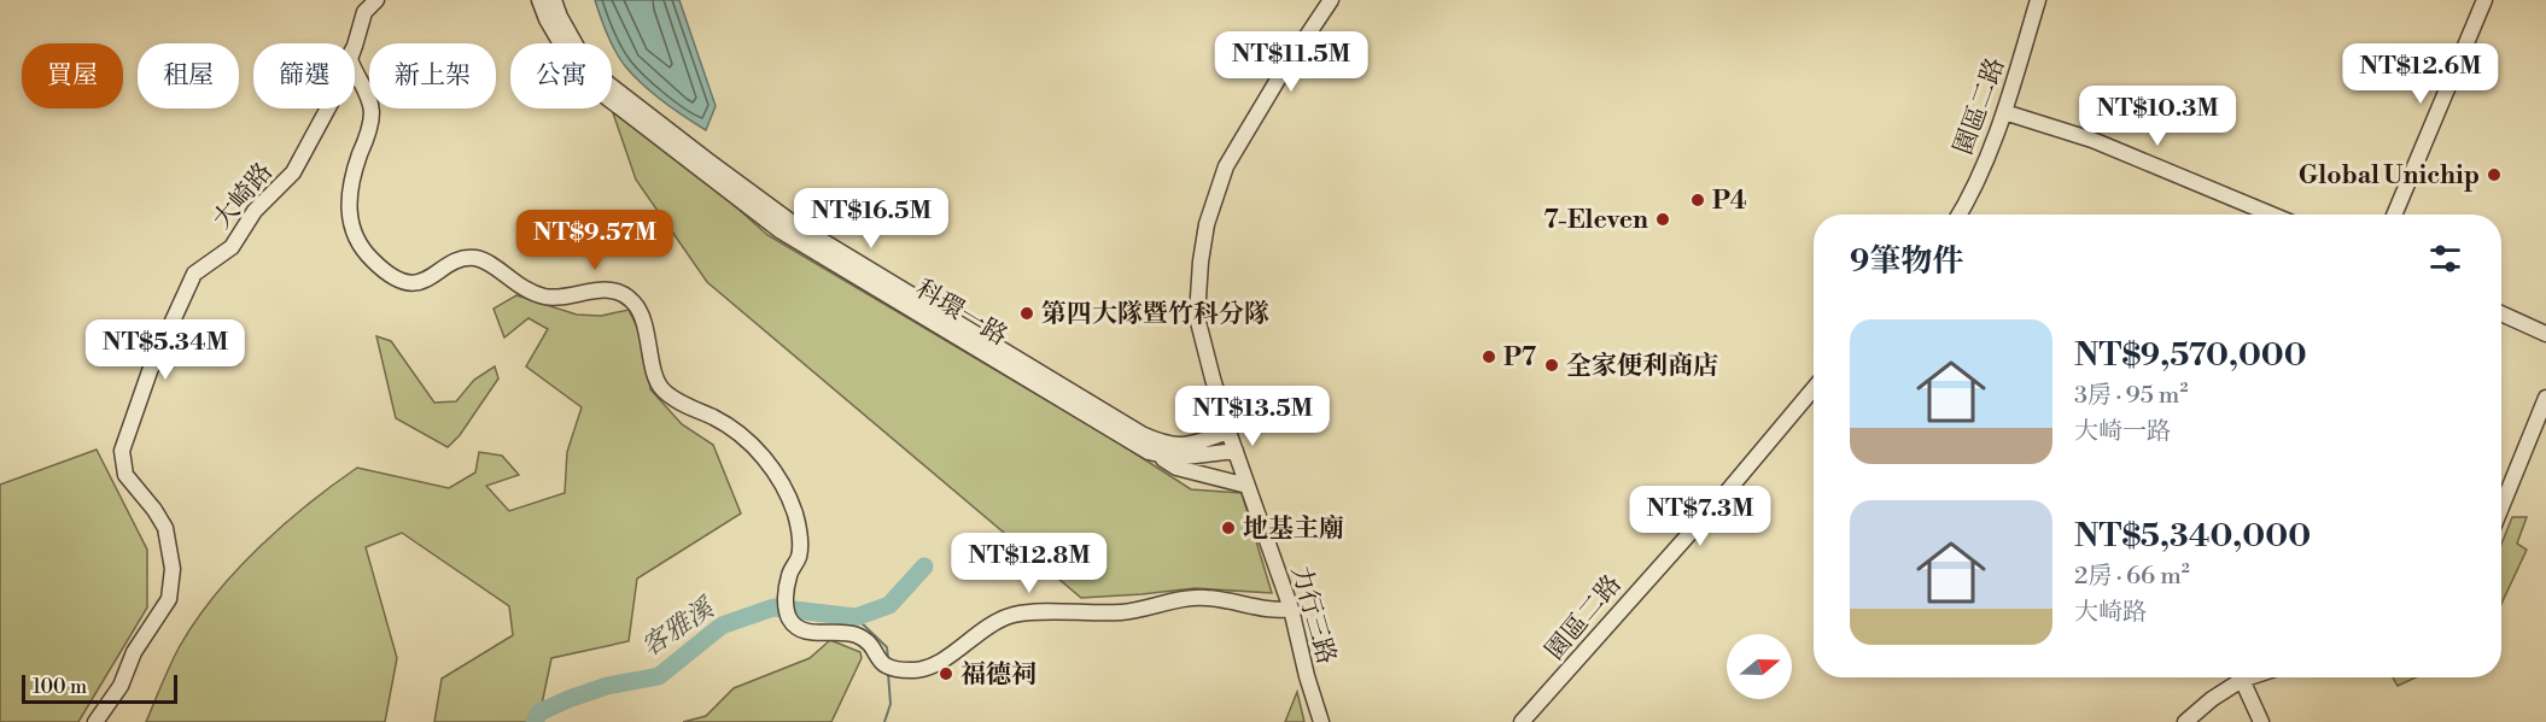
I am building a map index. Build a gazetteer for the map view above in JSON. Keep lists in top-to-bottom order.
{
  "streets": {
    "street": [
      "園區二路",
      "大崎路",
      "科環一路",
      "力行三路"
    ]
  },
  "crossings": [
    ["科環一路", "力行三路"]
  ],
  "water": ["客雅溪"],
  "places": [
    "Global Unichip",
    "P4",
    "7-Eleven",
    "第四大隊暨竹科分隊",
    "P7",
    "全家便利商店",
    "地基主廟",
    "福德祠"
  ],
  "scale_bar": "100 m",
  "north": "right",
  "page": {
    "price": [
      "NT$11.5M",
      "NT$12.6M",
      "NT$10.3M",
      "NT$16.5M",
      "NT$9.57M",
      "NT$5.34M",
      "NT$13.5M",
      "NT$7.3M",
      "NT$12.8M"
    ],
    "chip": [
      "買屋",
      "租屋",
      "篩選",
      "新上架",
      "公寓"
    ],
    "heading": "9筆物件",
    "list": [
      {
        "name": "NT$9,570,000",
        "note": "3房 · 95 m² · 大崎一路"
      },
      {
        "name": "NT$5,340,000",
        "note": "2房 · 66 m² · 大崎路"
      }
    ],
    "scale": "100 m"
  }
}
